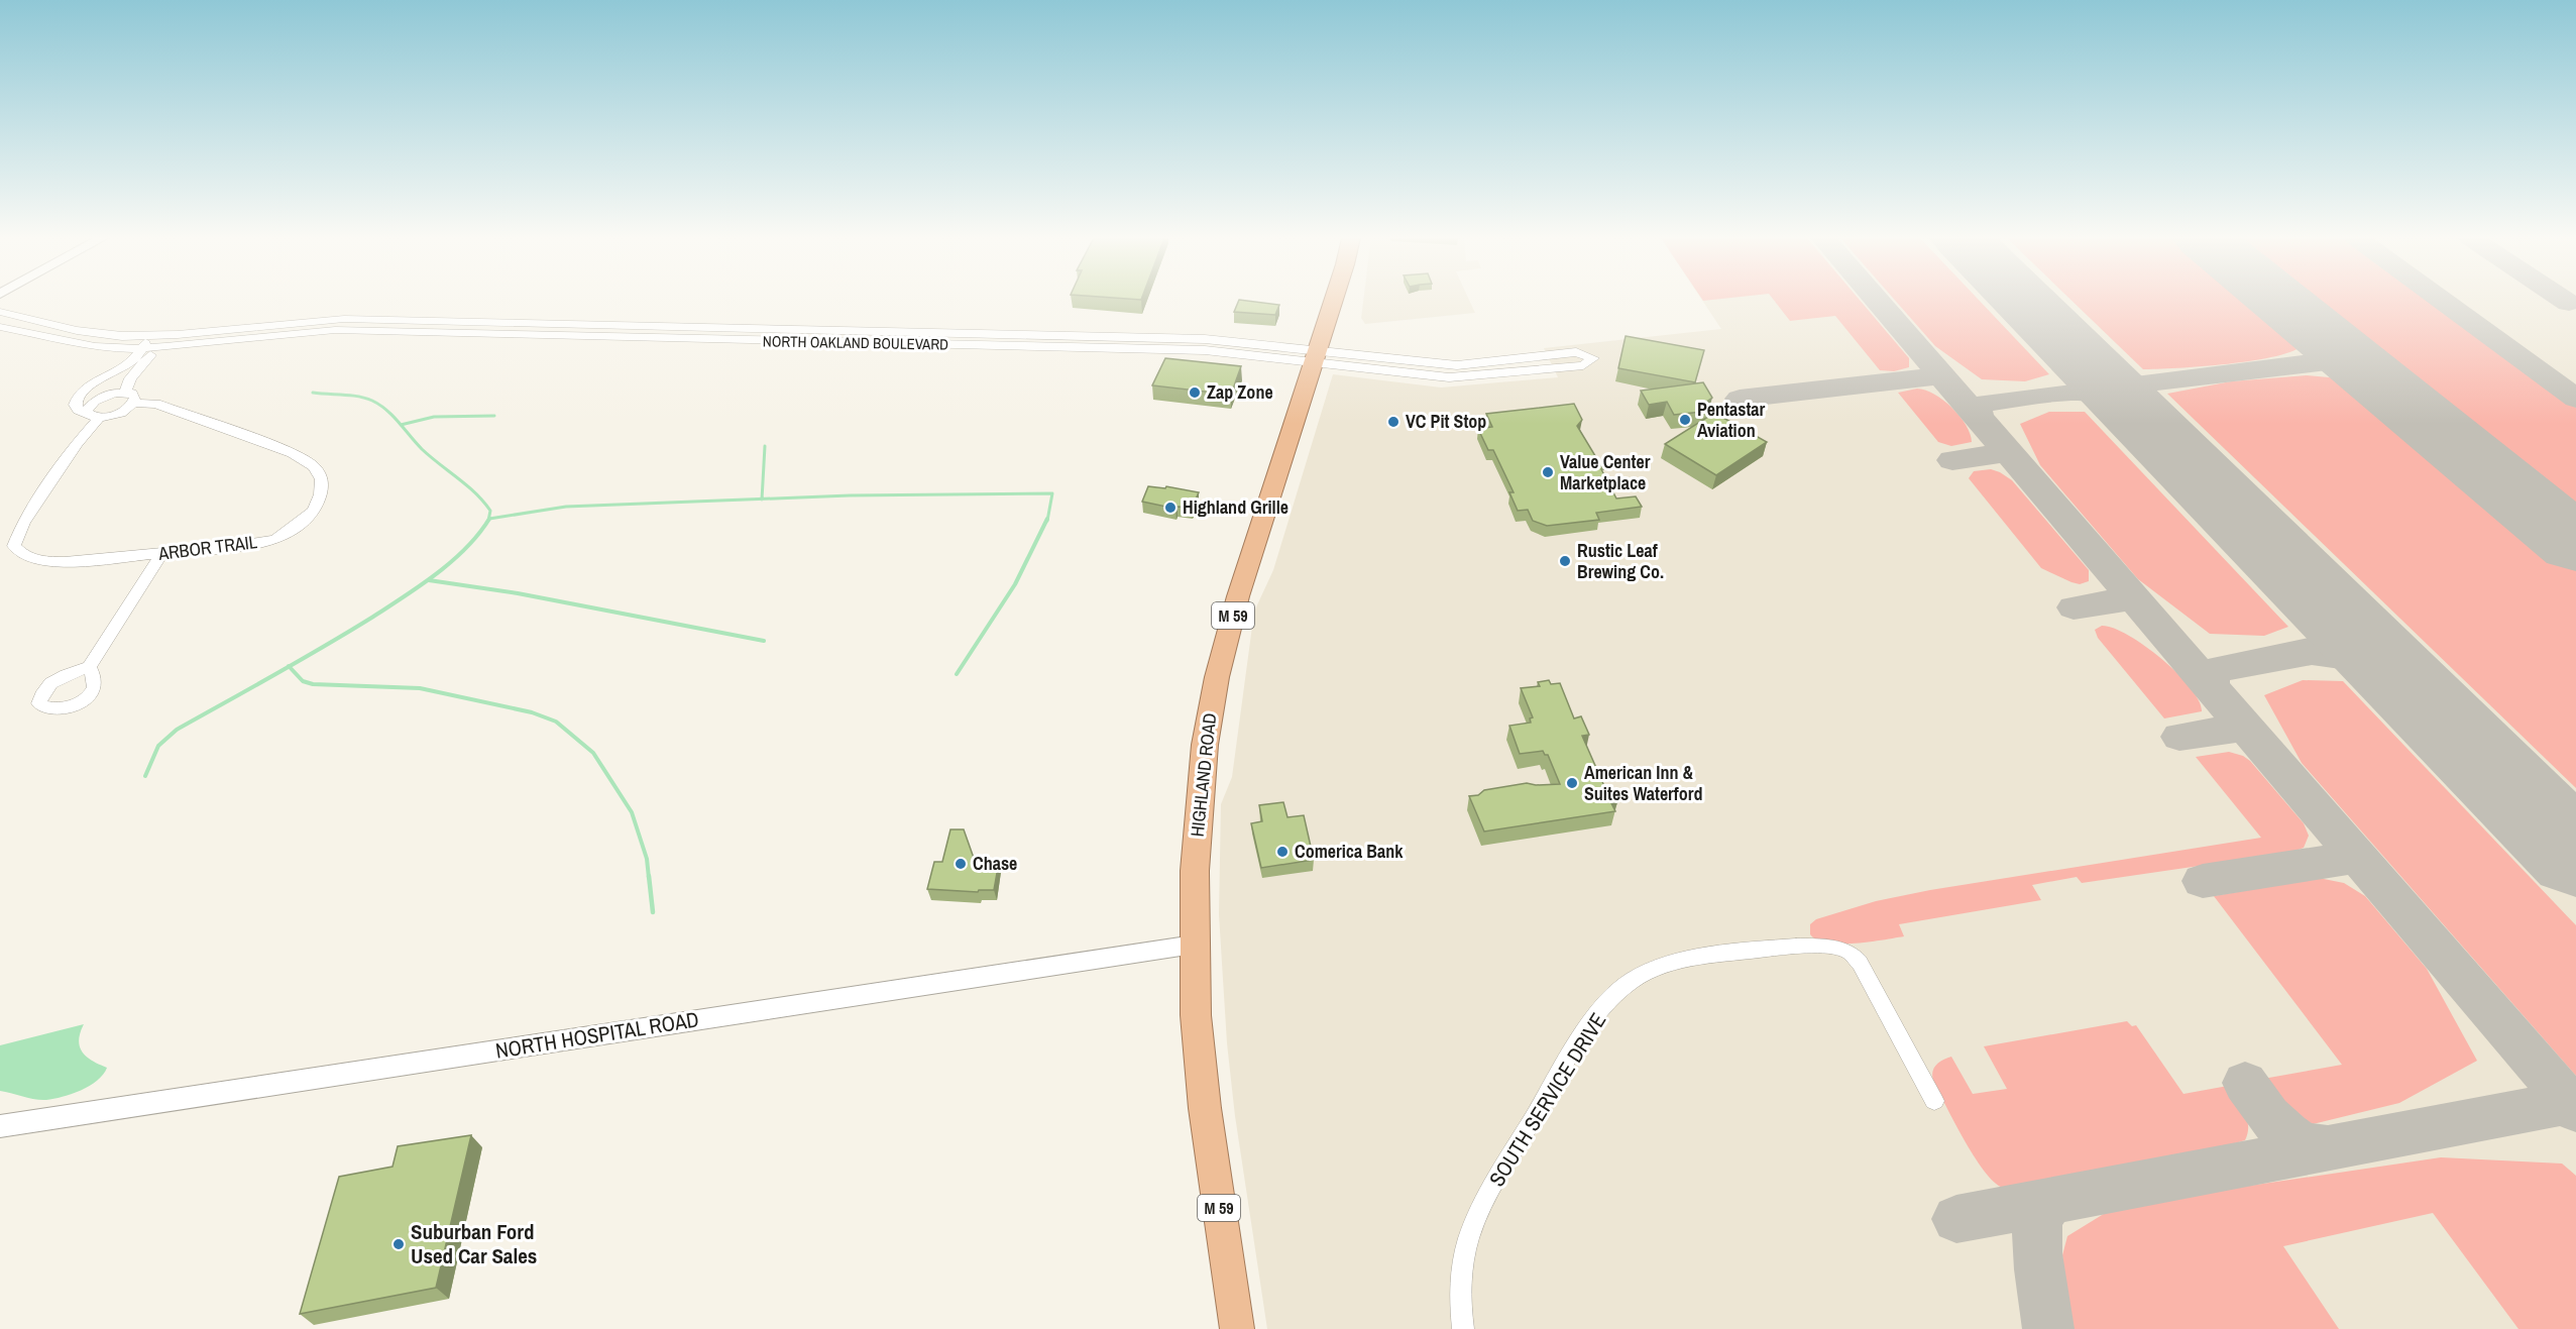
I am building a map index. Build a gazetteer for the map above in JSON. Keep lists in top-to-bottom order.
{
  "streets": {
    "highway": ["M 59", "HIGHLAND ROAD"],
    "street": [
      "NORTH OAKLAND BOULEVARD",
      "ARBOR TRAIL",
      "NORTH HOSPITAL ROAD",
      "SOUTH SERVICE DRIVE"
    ]
  },
  "crossings": [
    ["NORTH OAKLAND BOULEVARD", "HIGHLAND ROAD"],
    ["HIGHLAND ROAD", "NORTH HOSPITAL ROAD"]
  ],
  "places": [
    "Zap Zone",
    "Pentastar Aviation",
    "VC Pit Stop",
    "Value Center Marketplace",
    "Highland Grille",
    "Rustic Leaf Brewing Co.",
    "American Inn & Suites Waterford",
    "Comerica Bank",
    "Chase",
    "Suburban Ford Used Car Sales"
  ]
}
